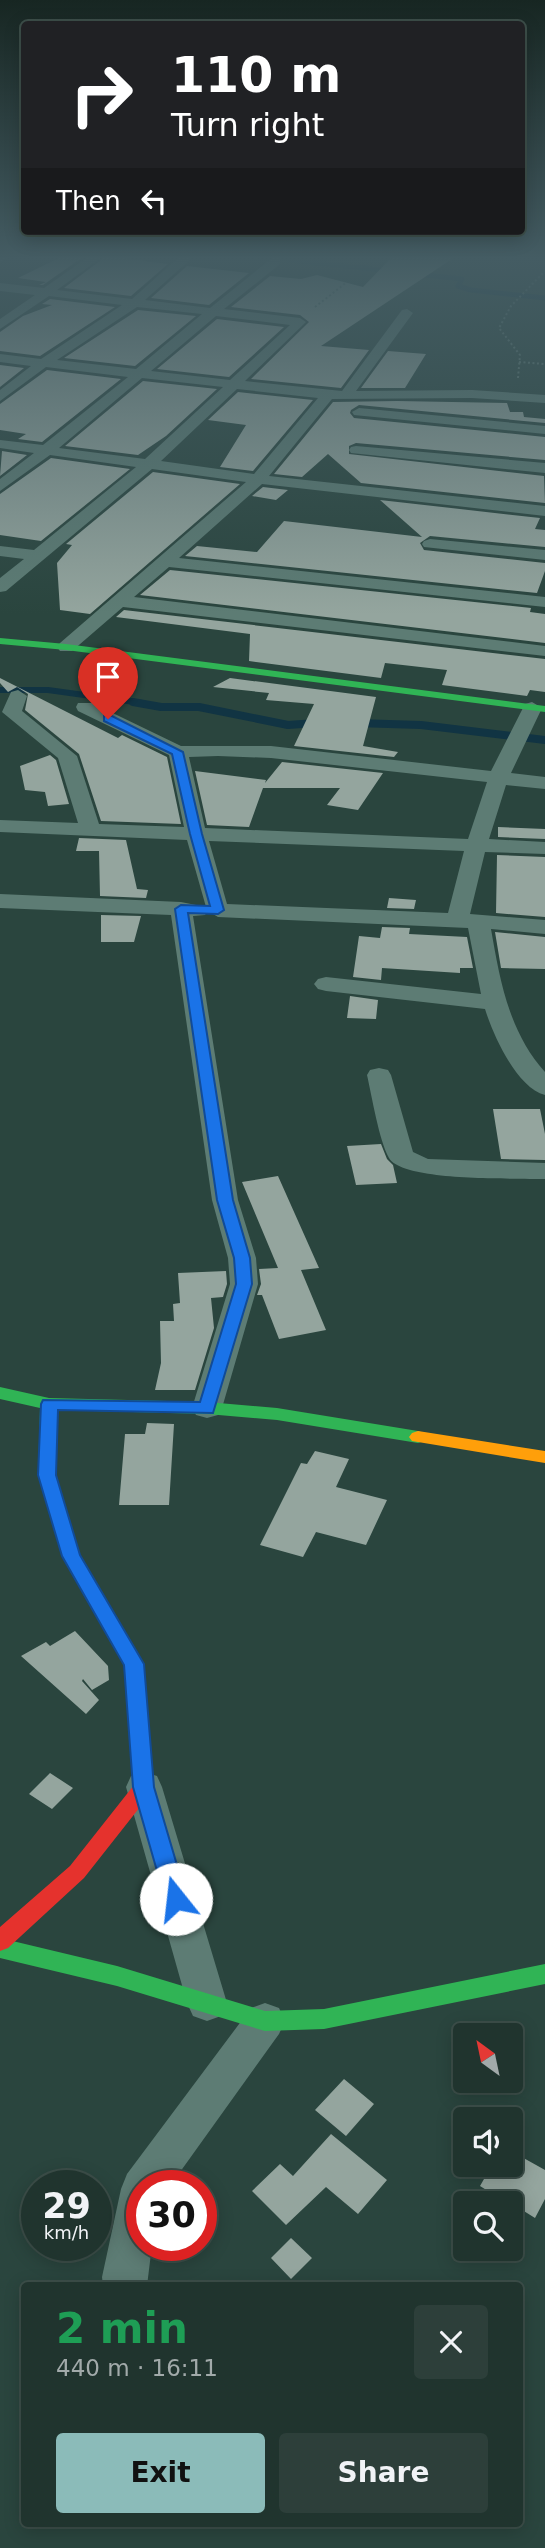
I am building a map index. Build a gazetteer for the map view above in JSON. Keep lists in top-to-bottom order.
{
  "north": "top left",
  "page": {
    "turn": ["110 m", "Turn right"],
    "then": "Then",
    "speed": "29 km/h",
    "limit": "30",
    "heading": ["2 min", "440 m · 16:11"],
    "buttons": ["Exit", "Share"]
  }
}
